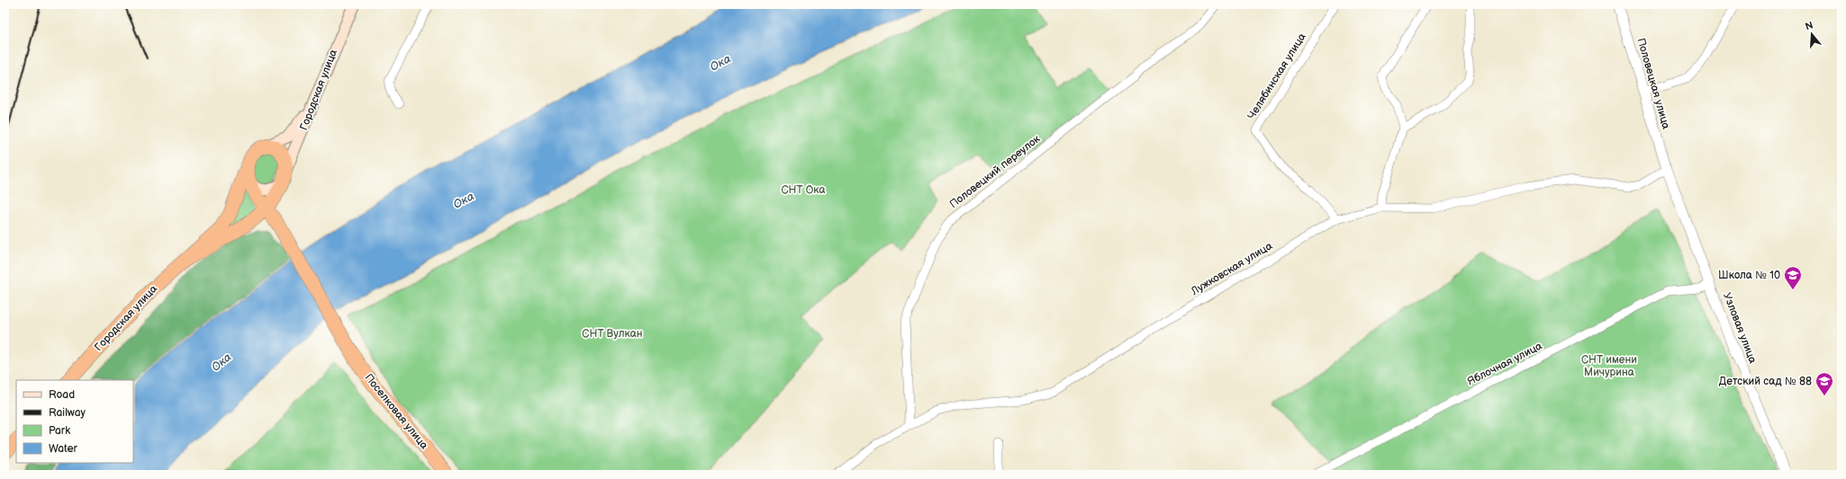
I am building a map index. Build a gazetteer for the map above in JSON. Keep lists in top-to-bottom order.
{
  "streets": {
    "highway": ["Городская улица", "Поселковая улица"],
    "street": [
      "Челябинская улица",
      "Половецкая улица",
      "Половецкий переулок",
      "Лужковская улица",
      "Узловая улица",
      "Яблочная улица"
    ]
  },
  "crossings": [
    ["Челябинская улица", "Лужковская улица"],
    ["Половецкая улица", "Лужковская улица"],
    ["Половецкая улица", "Узловая улица"],
    ["Городская улица", "Поселковая улица"],
    ["Половецкий переулок", "Лужковская улица"],
    ["Лужковская улица", "Узловая улица"],
    ["Узловая улица", "Яблочная улица"]
  ],
  "water": ["Ока"],
  "parks": ["СНТ Ока", "СНТ Вулкан", "СНТ имени Мичурина"],
  "places": {
    "school or university": ["Школа № 10", "Детский сад № 88"]
  },
  "legend": [
    "Road",
    "Railway",
    "Park",
    "Water"
  ],
  "north": "top"
}
